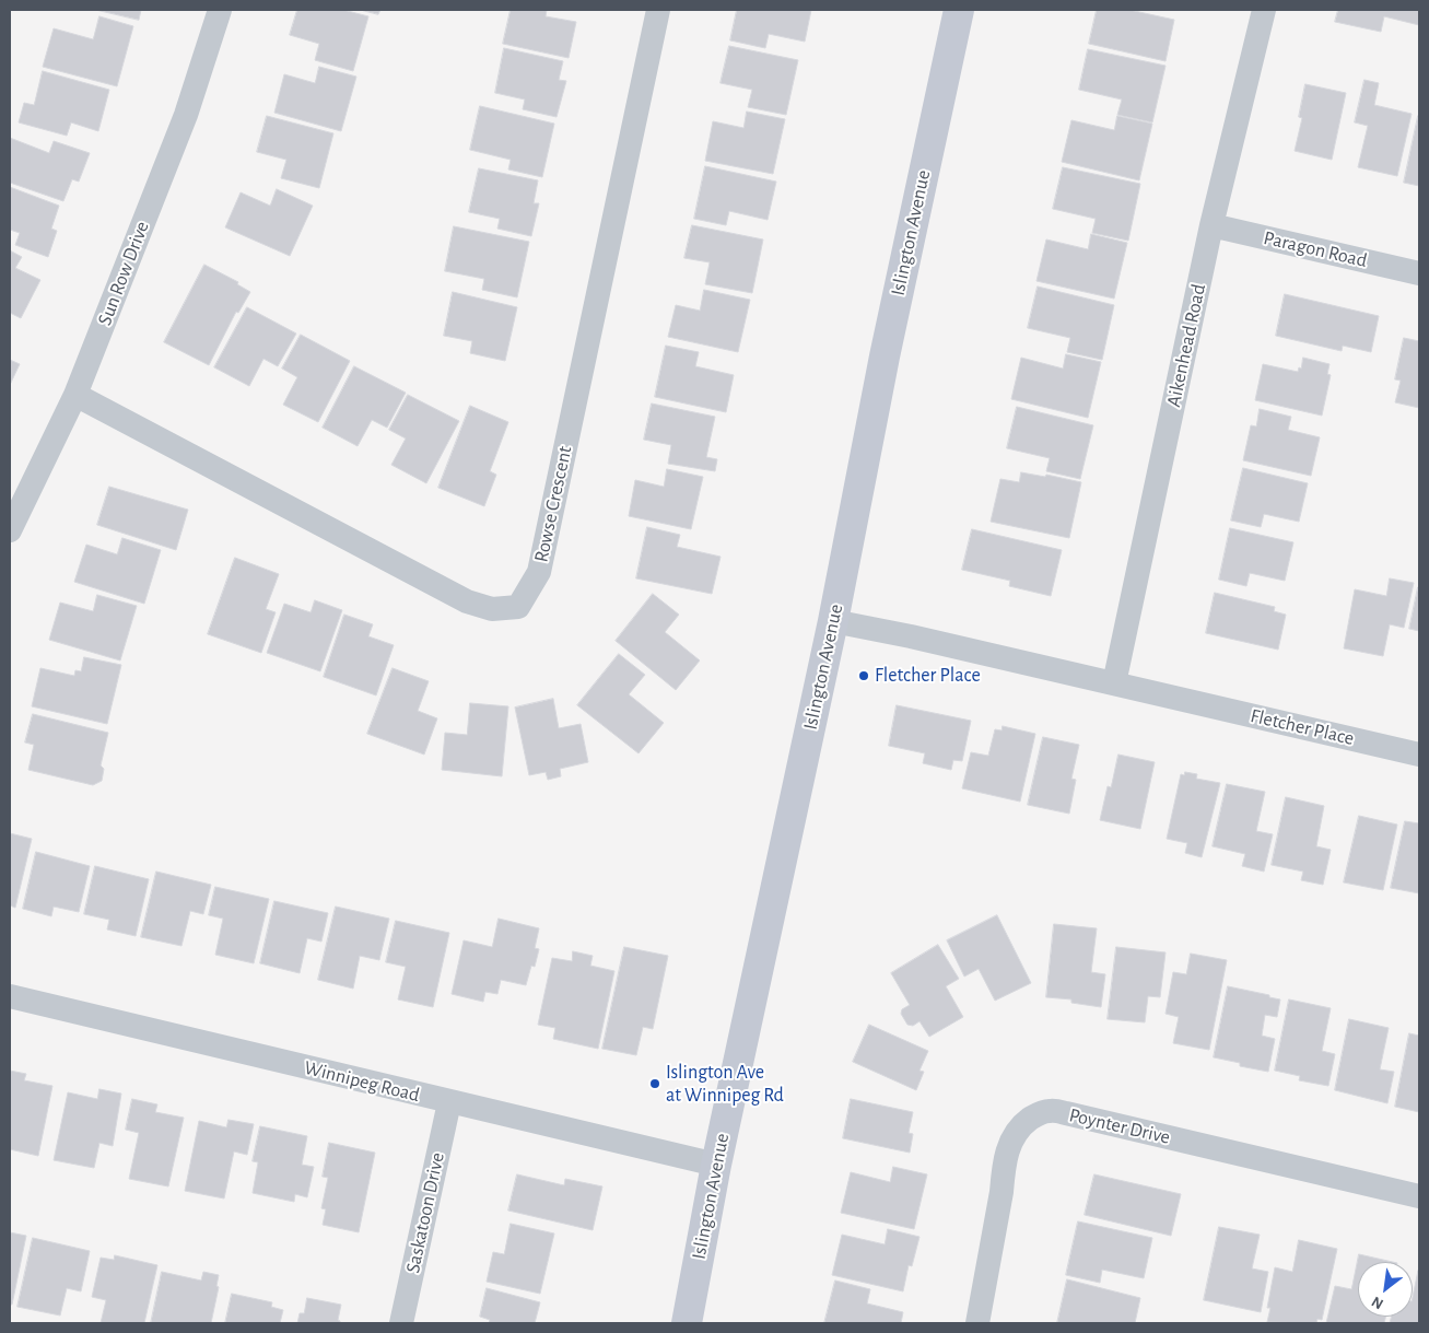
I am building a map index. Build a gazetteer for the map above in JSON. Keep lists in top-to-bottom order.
{
  "streets": {
    "main road": ["Islington Avenue"],
    "street": [
      "Paragon Road",
      "Sun Row Drive",
      "Aikenhead Road",
      "Rowse Crescent",
      "Fletcher Place",
      "Winnipeg Road",
      "Poynter Drive",
      "Saskatoon Drive"
    ]
  },
  "crossings": [
    ["Islington Avenue", "Fletcher Place"],
    ["Islington Avenue", "Winnipeg Road"],
    ["Paragon Road", "Aikenhead Road"],
    ["Sun Row Drive", "Rowse Crescent"],
    ["Aikenhead Road", "Fletcher Place"],
    ["Winnipeg Road", "Saskatoon Drive"]
  ],
  "places": ["Fletcher Place", "Islington Ave at Winnipeg Rd"],
  "north": "bottom left"
}
